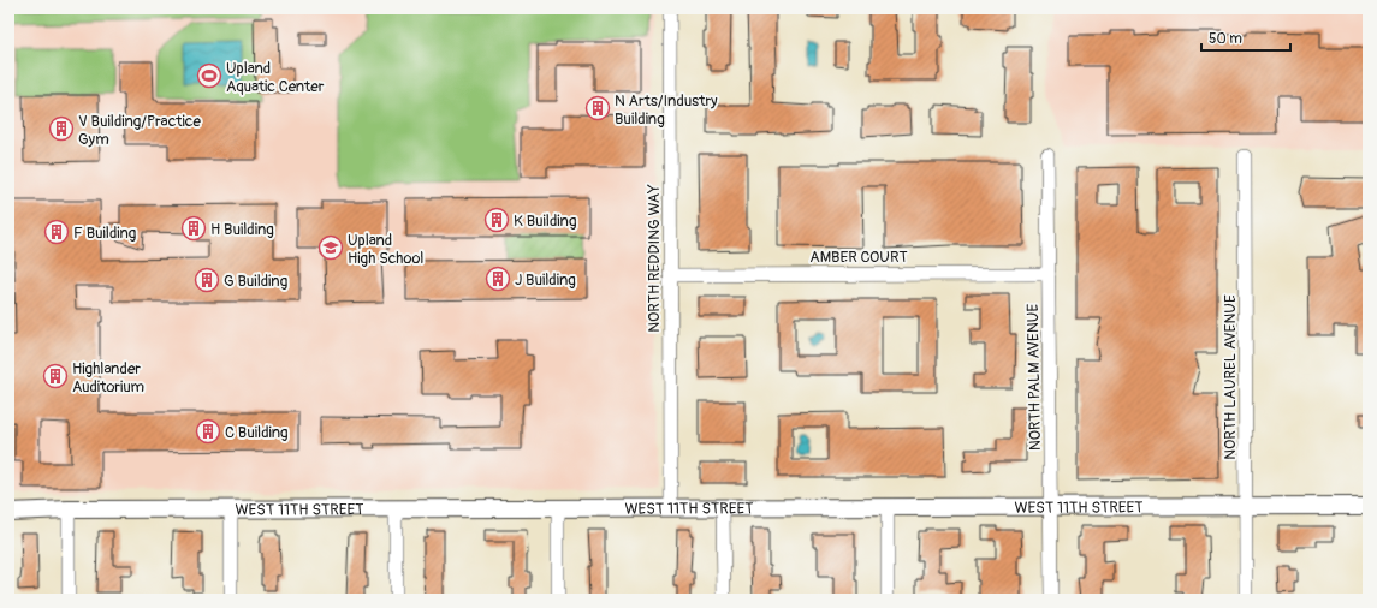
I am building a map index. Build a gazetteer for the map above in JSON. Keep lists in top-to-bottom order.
{
  "streets": {
    "street": [
      "AMBER COURT",
      "NORTH REDDING WAY",
      "NORTH PALM AVENUE",
      "NORTH LAUREL AVENUE",
      "WEST 11TH STREET"
    ]
  },
  "crossings": [
    ["AMBER COURT", "NORTH REDDING WAY"],
    ["AMBER COURT", "NORTH PALM AVENUE"],
    ["NORTH REDDING WAY", "WEST 11TH STREET"],
    ["NORTH PALM AVENUE", "WEST 11TH STREET"],
    ["NORTH LAUREL AVENUE", "WEST 11TH STREET"]
  ],
  "places": {
    "sports": ["Upland Aquatic Center"],
    "building": [
      "N Arts/Industry Building",
      "V Building/Practice Gym",
      "K Building",
      "H Building",
      "F Building",
      "J Building",
      "G Building",
      "Highlander Auditorium",
      "C Building"
    ],
    "school or university": ["Upland High School"]
  },
  "scale_bar": "50 m"
}
